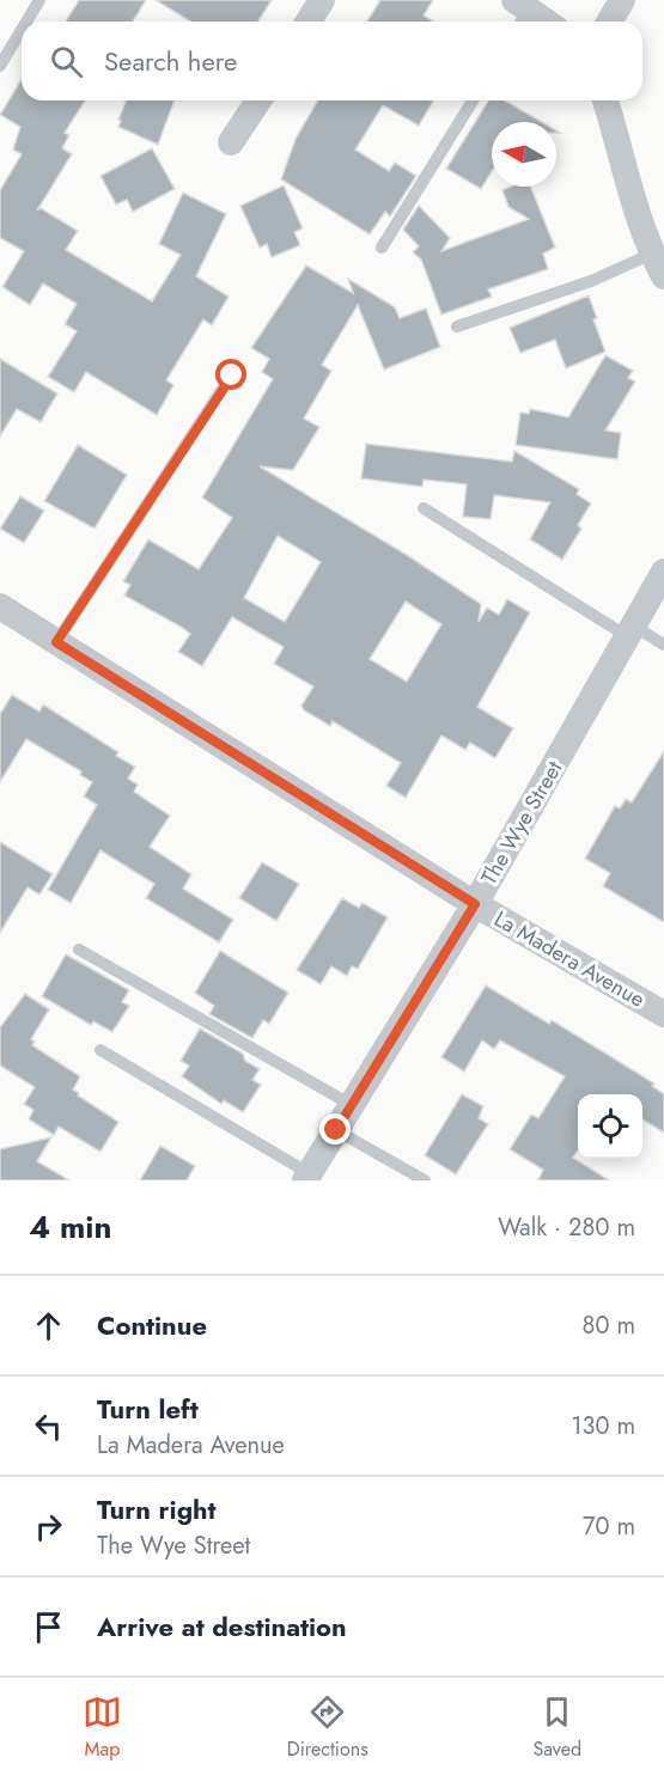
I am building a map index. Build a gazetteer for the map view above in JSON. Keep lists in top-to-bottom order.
{
  "streets": {
    "street": ["The Wye Street", "La Madera Avenue"]
  },
  "crossings": [
    ["The Wye Street", "La Madera Avenue"]
  ],
  "north": "left",
  "page": {
    "search": "Search here",
    "heading": ["4 min", "Walk · 280 m"],
    "list": [
      ["Continue", "80 m"],
      ["Turn left", "La Madera Avenue", "130 m"],
      ["Turn right", "The Wye Street", "70 m"],
      "Arrive at destination"
    ],
    "nav": ["Map", "Directions", "Saved"]
  }
}
